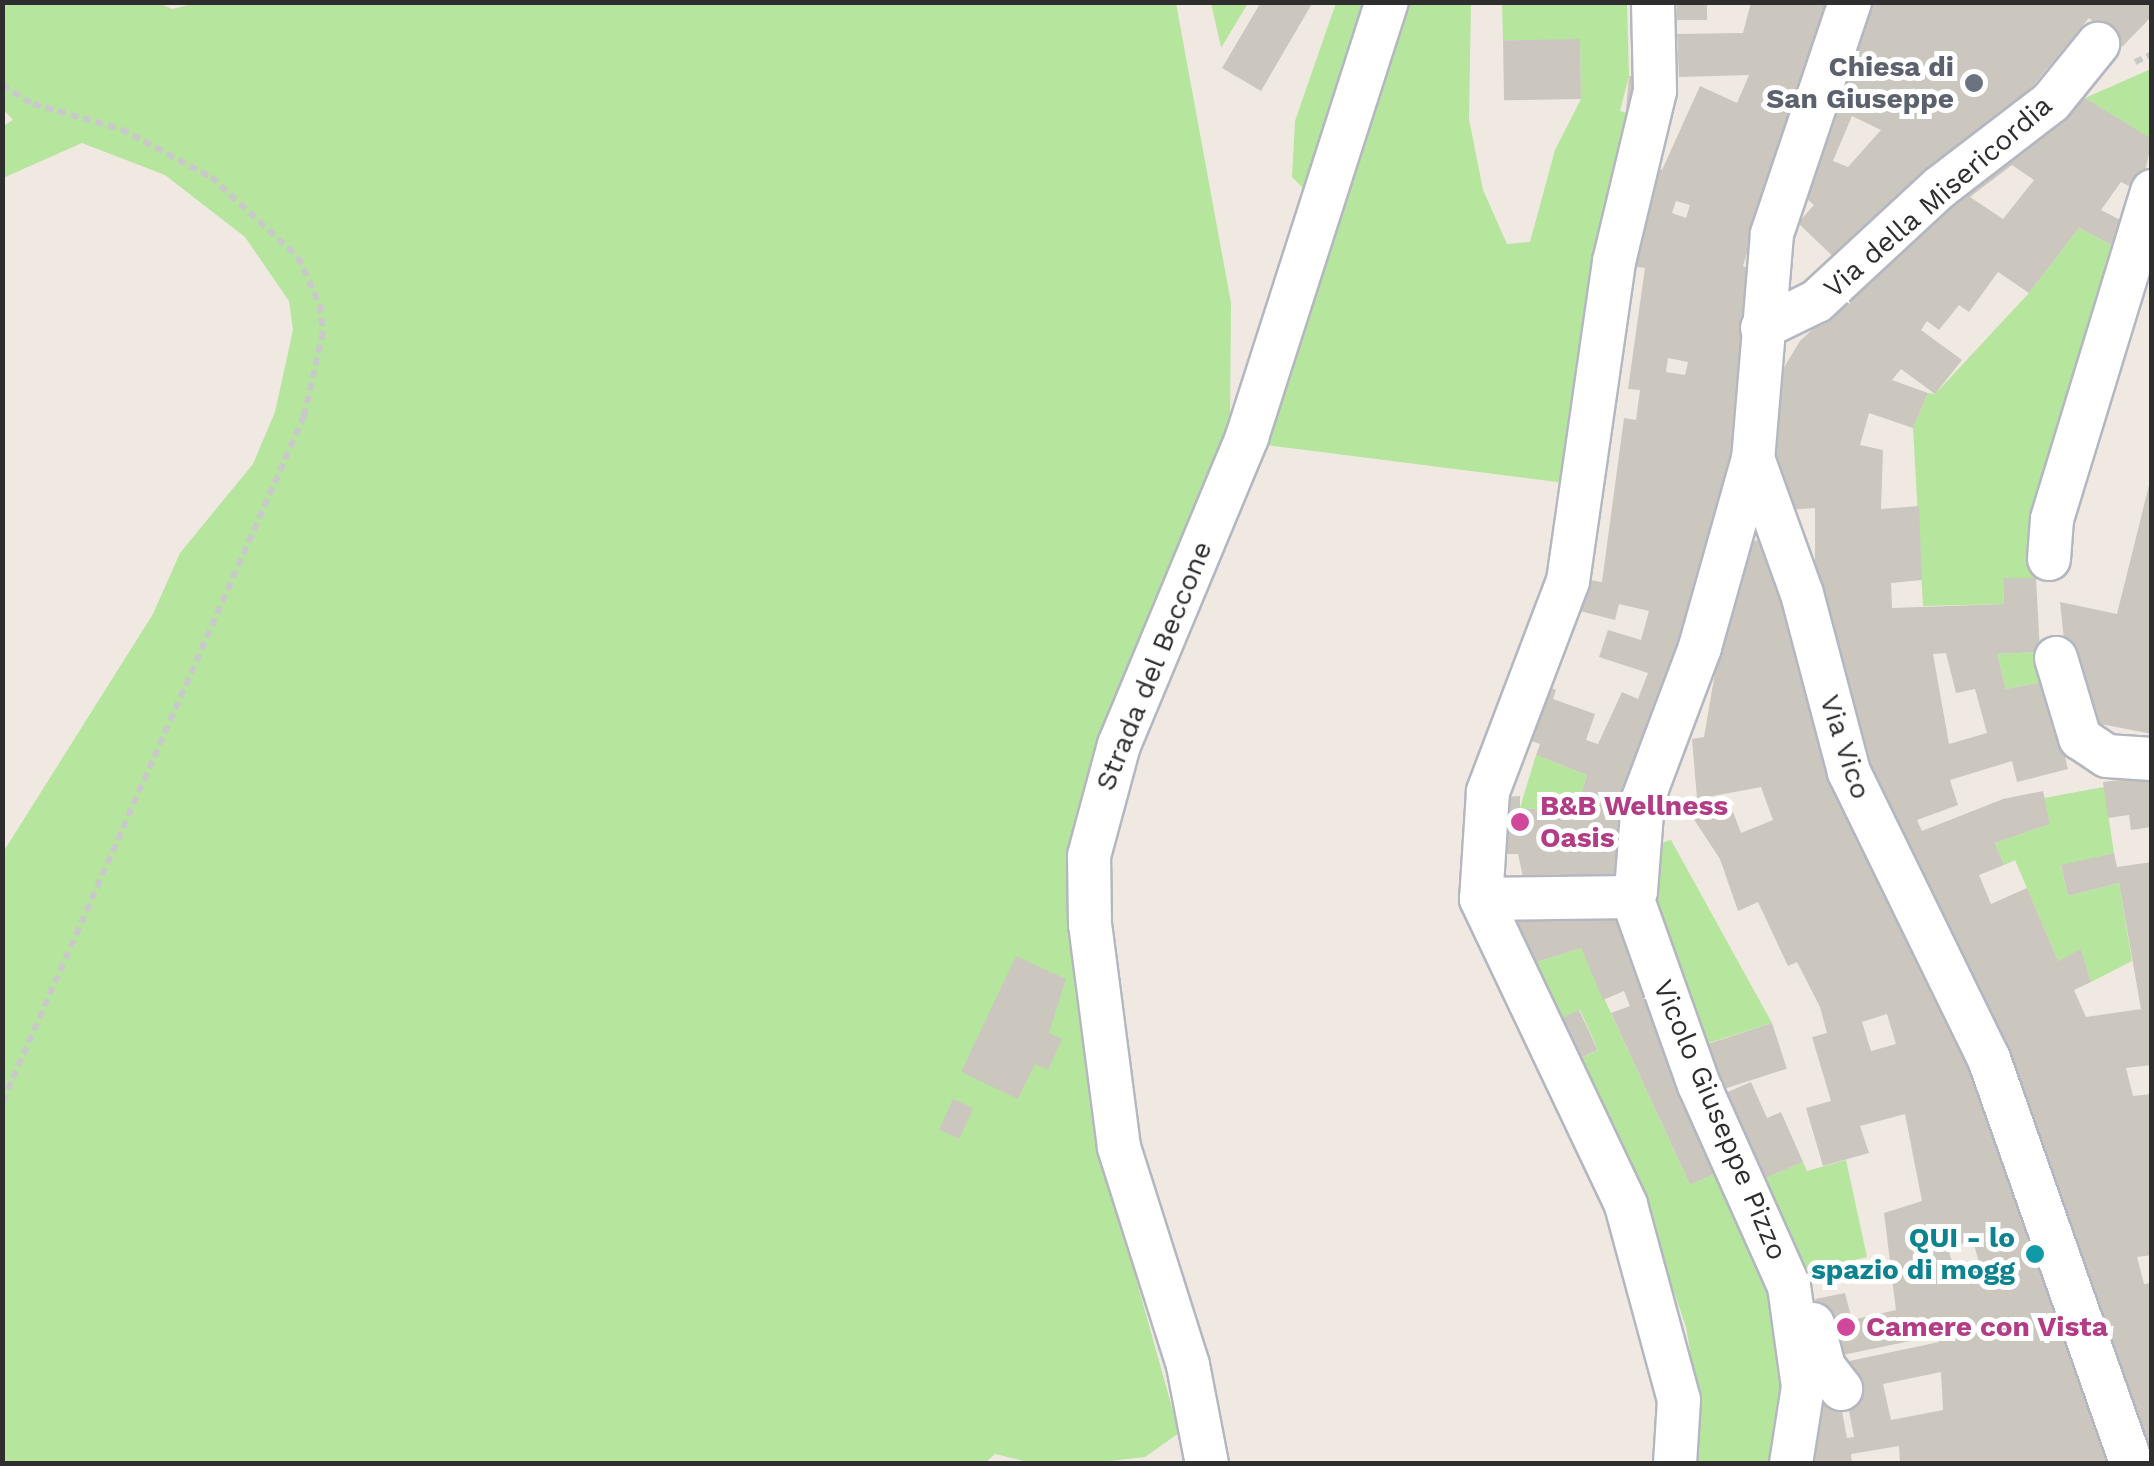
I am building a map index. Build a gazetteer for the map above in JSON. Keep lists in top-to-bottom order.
{
  "streets": {
    "street": [
      "Via della Misericordia",
      "Strada del Beccone",
      "Via Vico",
      "Vicolo Giuseppe Pizzo"
    ]
  },
  "crossings": [
    ["Via della Misericordia", "Via Vico"],
    ["Via Vico", "Vicolo Giuseppe Pizzo"]
  ],
  "places": [
    "Chiesa di San Giuseppe",
    "B&B Wellness Oasis",
    "QUI - lo spazio di mogg",
    "Camere con Vista"
  ]
}
